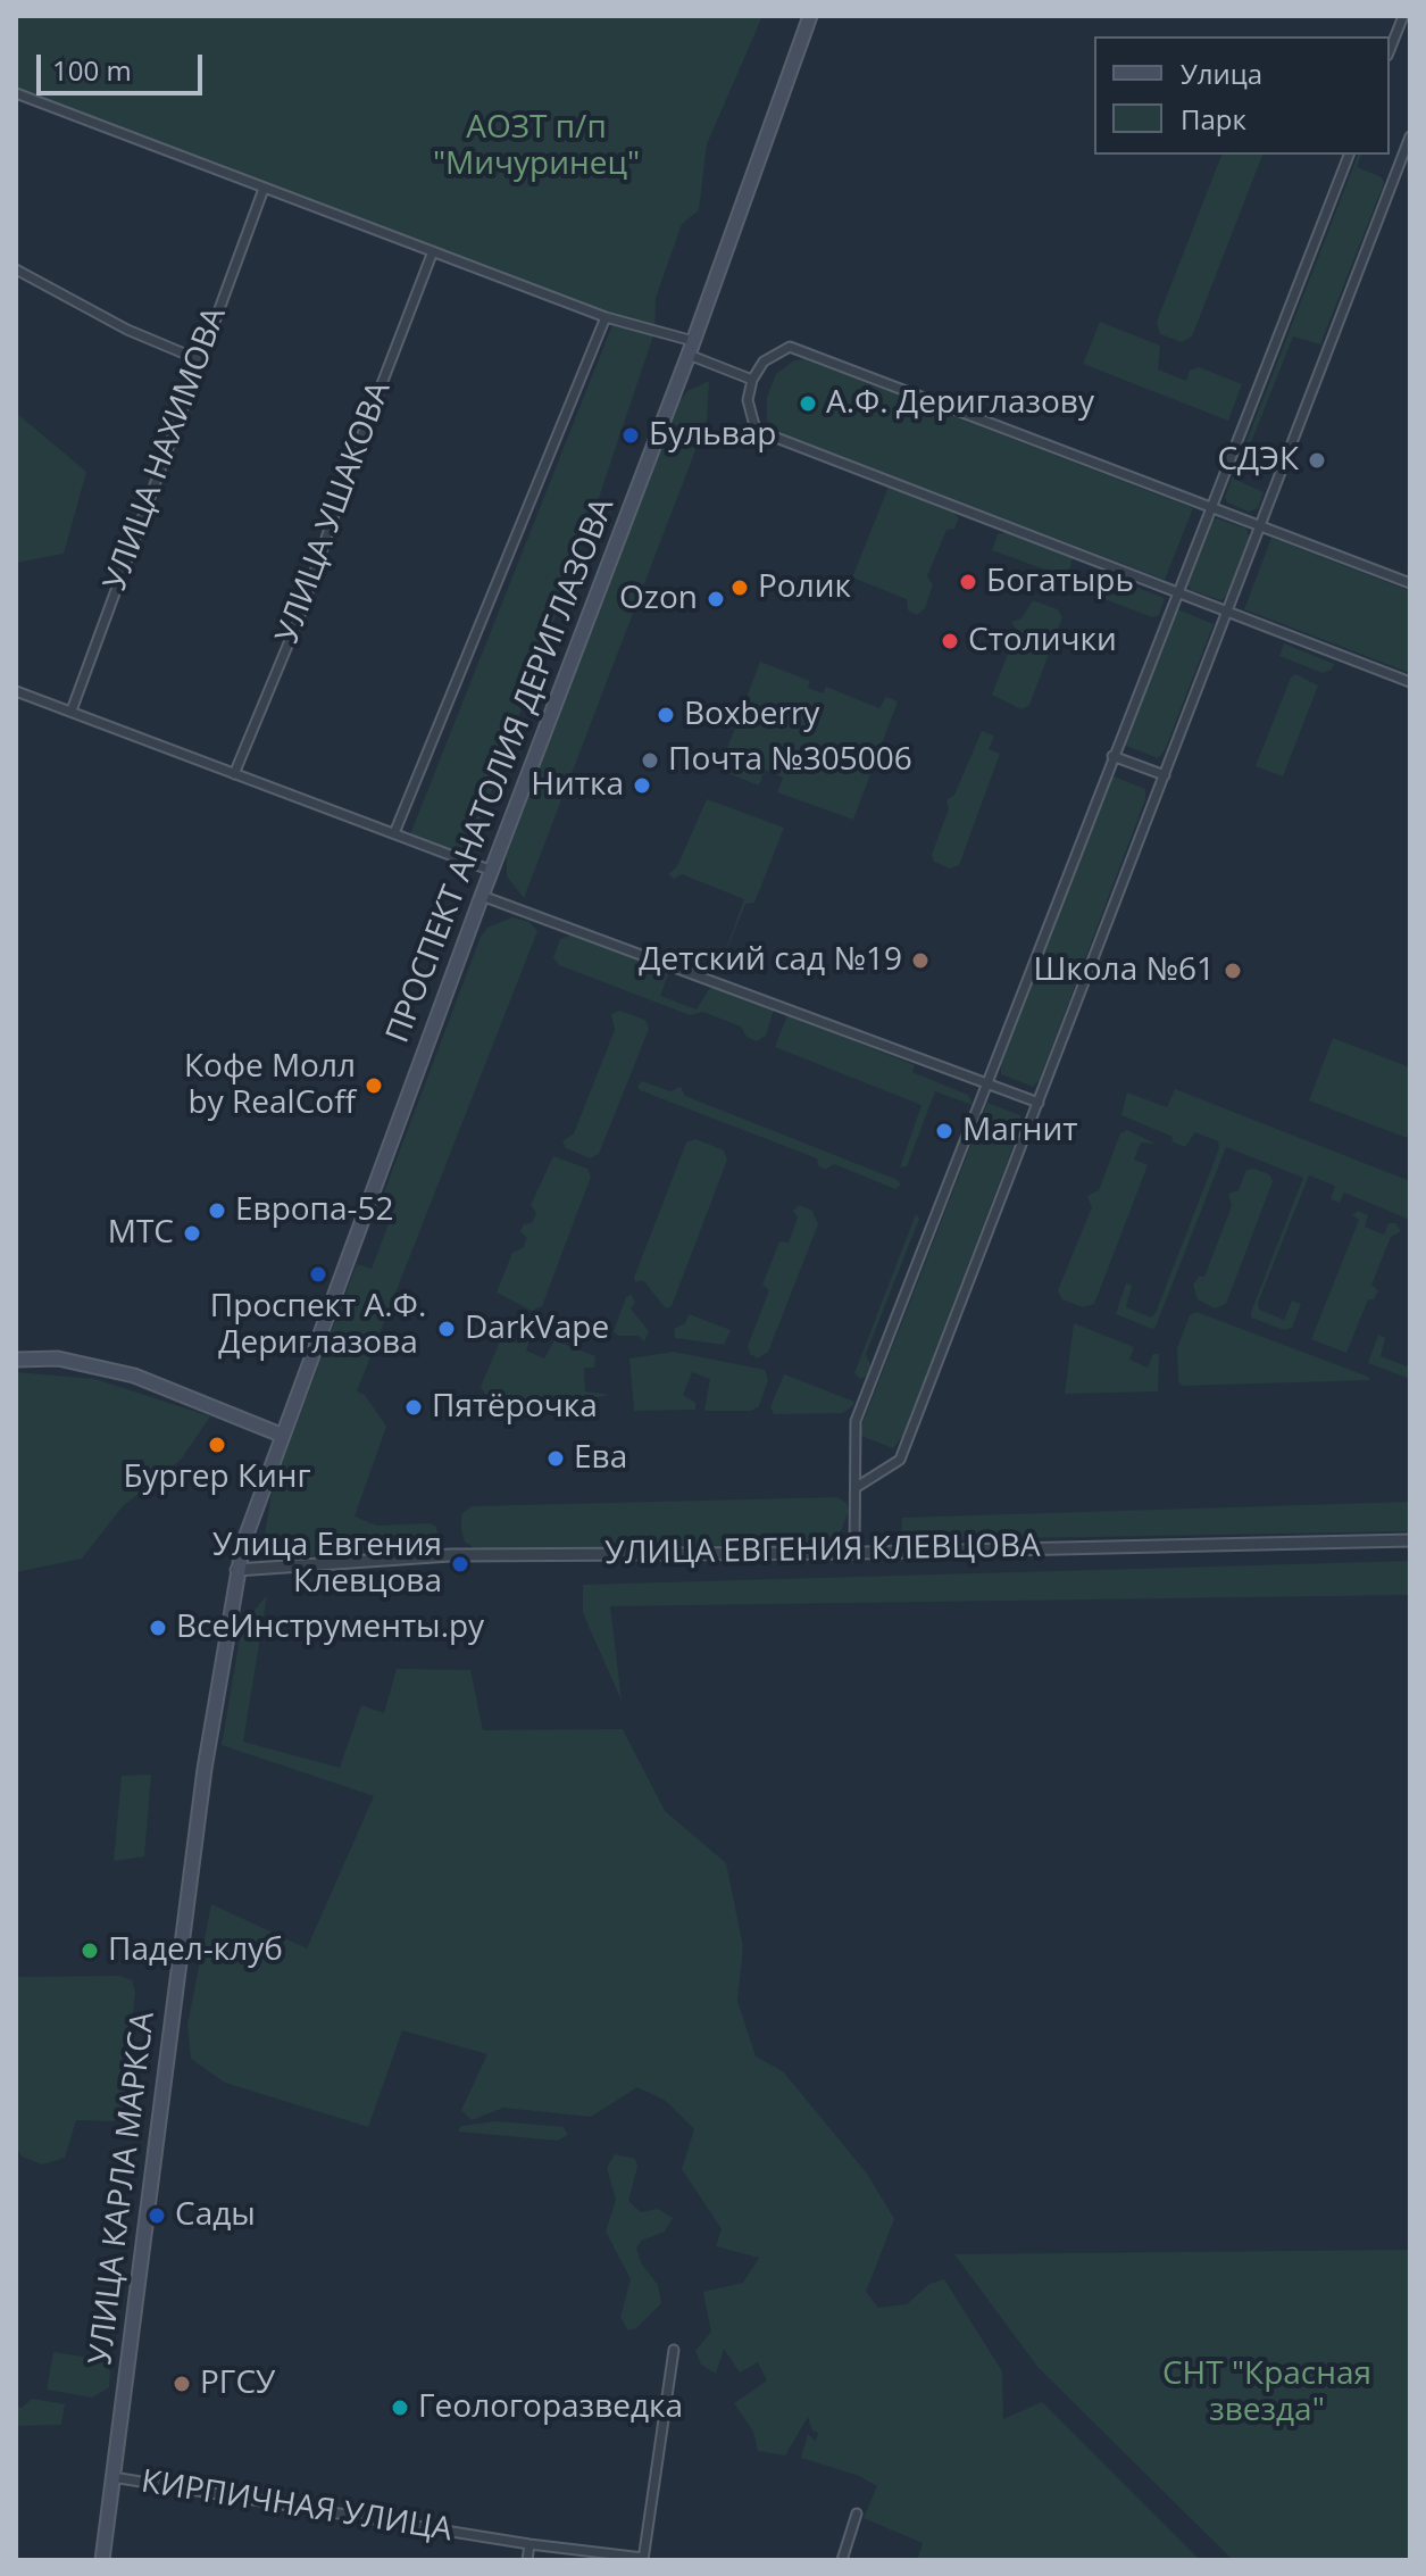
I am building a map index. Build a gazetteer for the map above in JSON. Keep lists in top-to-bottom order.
{
  "streets": {
    "main road": ["ПРОСПЕКТ АНАТОЛИЯ ДЕРИГЛАЗОВА", "УЛИЦА КАРЛА МАРКСА"],
    "street": [
      "УЛИЦА НАХИМОВА",
      "УЛИЦА УШАКОВА",
      "УЛИЦА ЕВГЕНИЯ КЛЕВЦОВА",
      "КИРПИЧНАЯ УЛИЦА"
    ]
  },
  "crossings": [
    ["ПРОСПЕКТ АНАТОЛИЯ ДЕРИГЛАЗОВА", "УЛИЦА ЕВГЕНИЯ КЛЕВЦОВА"],
    ["ПРОСПЕКТ АНАТОЛИЯ ДЕРИГЛАЗОВА", "УЛИЦА КАРЛА МАРКСА"],
    ["УЛИЦА ЕВГЕНИЯ КЛЕВЦОВА", "УЛИЦА КАРЛА МАРКСА"],
    ["УЛИЦА КАРЛА МАРКСА", "КИРПИЧНАЯ УЛИЦА"]
  ],
  "parks": ["АОЗТ п/п \"Мичуринец\"", "СНТ \"Красная звезда\""],
  "places": [
    "А.Ф. Дериглазову",
    "Бульвар",
    "СДЭК",
    "Богатырь",
    "Ролик",
    "Ozon",
    "Столички",
    "Boxberry",
    "Почта №305006",
    "Нитка",
    "Детский сад №19",
    "Школа №61",
    "Кофе Молл by RealCoff",
    "Магнит",
    "Европа-52",
    "МТС",
    "Проспект А.Ф. Дериглазова",
    "DarkVape",
    "Пятёрочка",
    "Бургер Кинг",
    "Ева",
    "Улица Евгения Клевцова",
    "ВсеИнструменты.ру",
    "Падел-клуб",
    "Сады",
    "РГСУ",
    "Геологоразведка"
  ],
  "legend": ["Улица", "Парк"],
  "scale_bar": "100 m"
}
